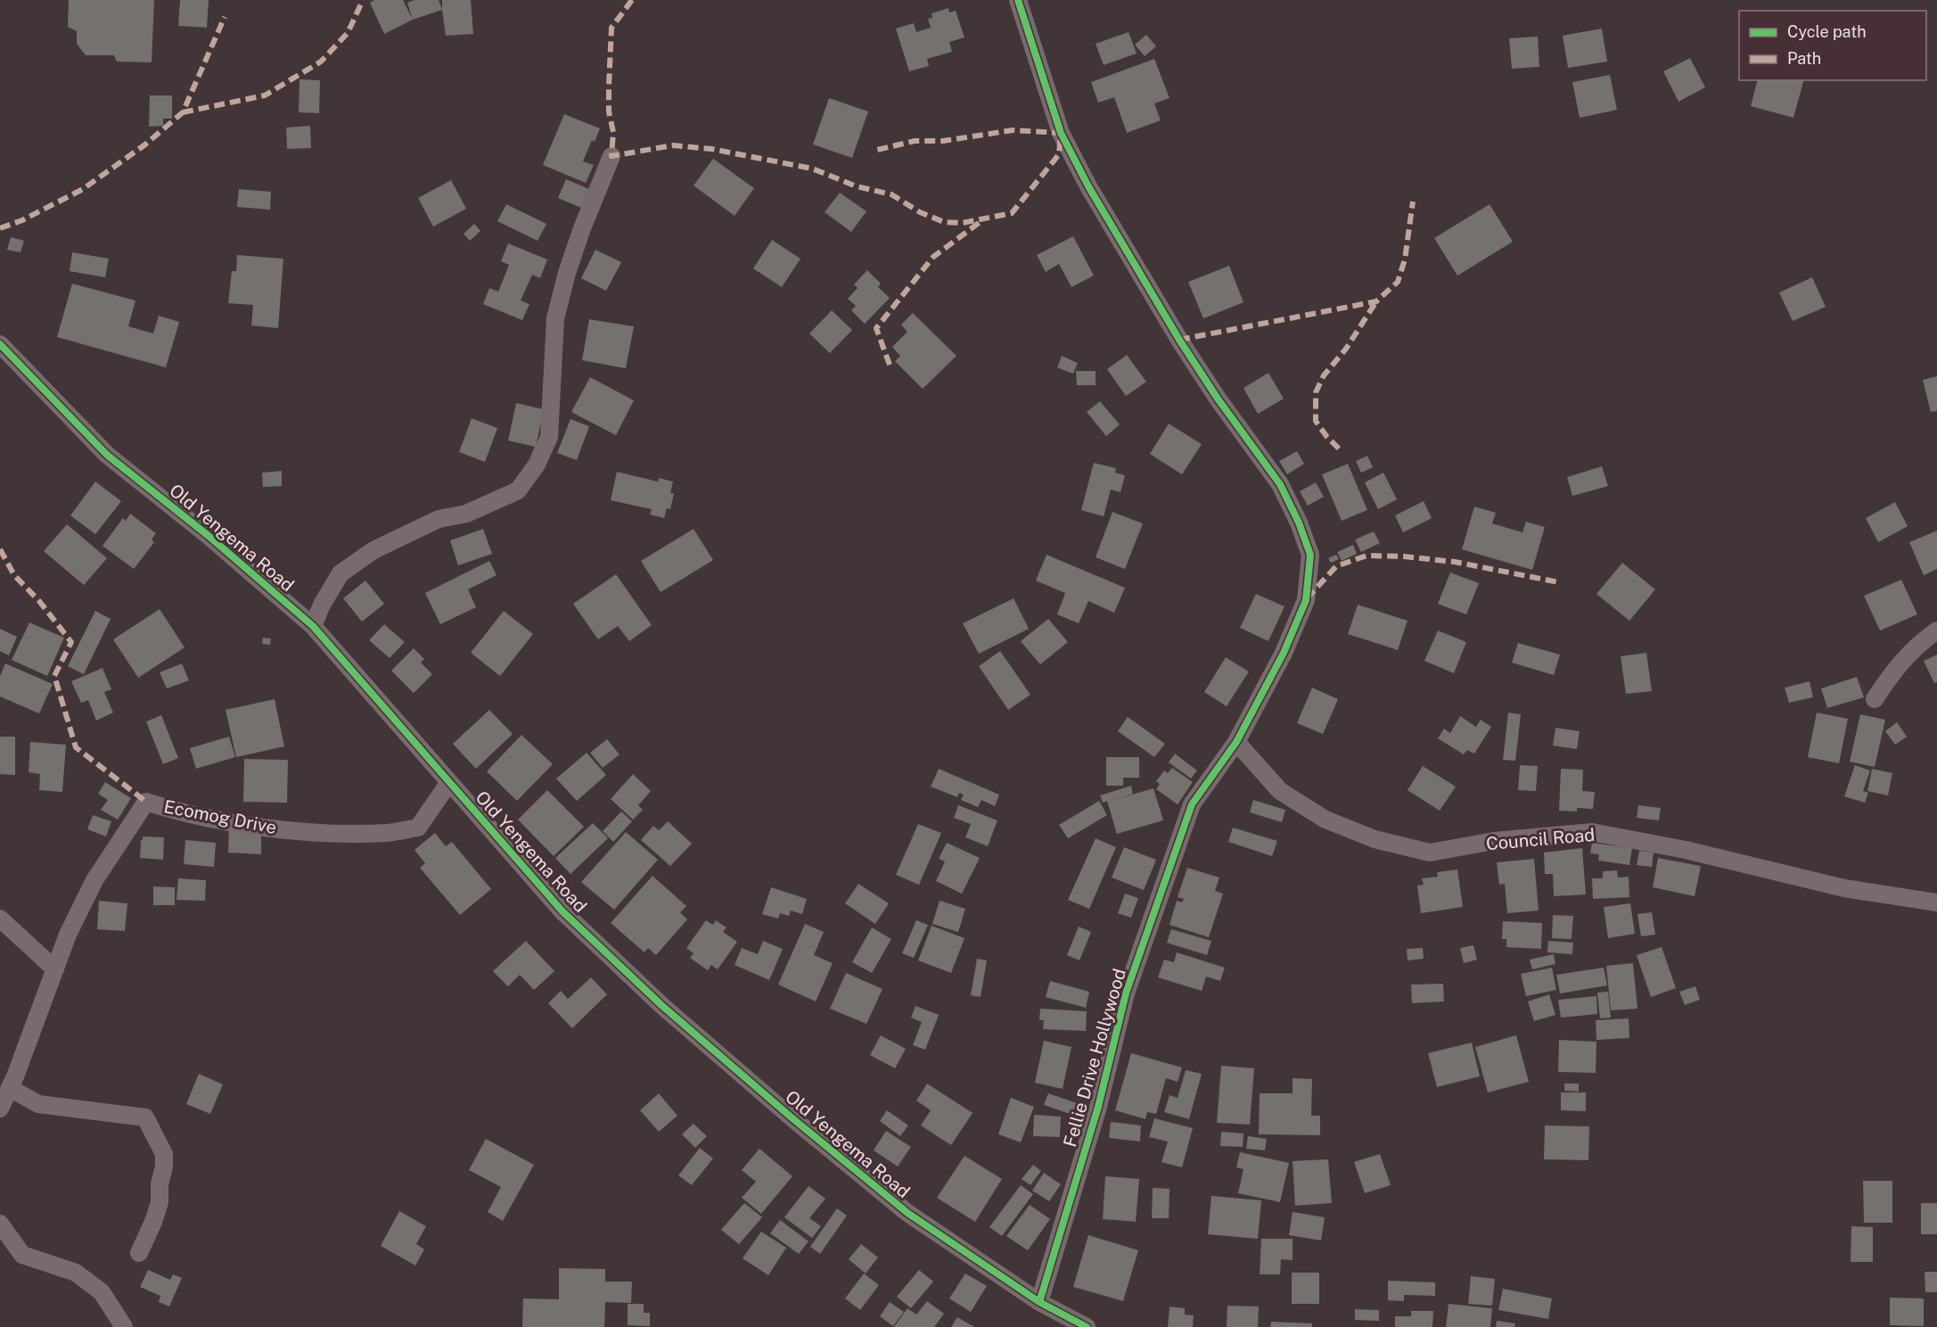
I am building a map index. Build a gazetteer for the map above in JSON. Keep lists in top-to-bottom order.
{
  "streets": {
    "street": [
      "Old Yengema Road",
      "Ecomog Drive",
      "Council Road",
      "Fellie Drive Hollywood"
    ]
  },
  "crossings": [
    ["Old Yengema Road", "Ecomog Drive"],
    ["Old Yengema Road", "Fellie Drive Hollywood"],
    ["Council Road", "Fellie Drive Hollywood"]
  ],
  "legend": ["Cycle path", "Path"]
}
